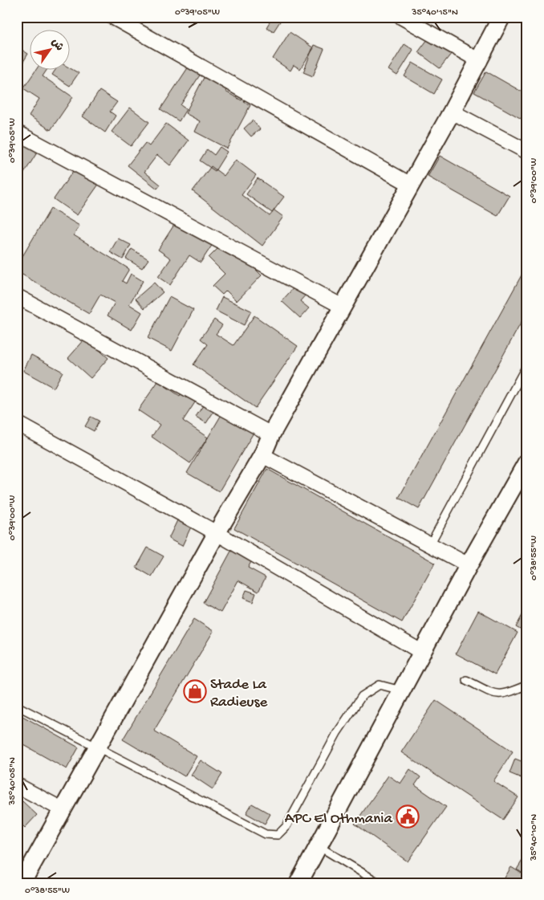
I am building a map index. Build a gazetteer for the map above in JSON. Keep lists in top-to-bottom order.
{
  "places": {
    "shop": ["Stade La Radieuse"],
    "public building": ["APC El Othmania"]
  },
  "north": "top right",
  "coordinates": [
    "0°39'05\"W",
    "35°40'15\"N",
    "0°39'00\"W",
    "0°38'55\"W",
    "35°40'05\"N",
    "35°40'10\"N"
  ]
}
